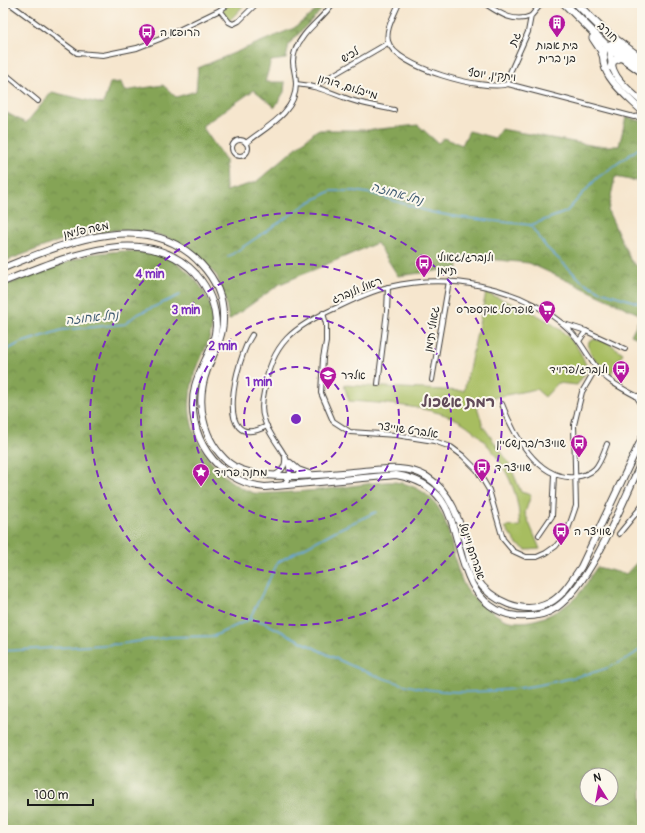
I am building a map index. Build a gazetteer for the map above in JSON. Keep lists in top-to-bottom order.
{
  "streets": {
    "main road": ["חורב", "משה פלימן", "אברהם ויינשל"],
    "street": [
      "גת",
      "לכיש",
      "ויתקין, יוסף",
      "מייבלום, דורון",
      "ראול ולנברג",
      "גאולי תימן",
      "אלברט שוייצר"
    ]
  },
  "crossings": [
    ["גת", "ויתקין, יוסף"],
    ["לכיש", "ויתקין, יוסף"],
    ["משה פלימן", "אברהם ויינשל"],
    ["ראול ולנברג", "גאולי תימן"],
    ["ראול ולנברג", "אלברט שוייצר"]
  ],
  "districts": ["רמת אשכול"],
  "water": ["נחל אחוזה"],
  "places": {
    "building": ["בית אבות בני ברית"],
    "bus stop": [
      "הרופא ה",
      "ולנברג/גאולי תימן",
      "ולנברג/פרויד",
      "שוויצר/ברנשטיין",
      "שוויצר ד",
      "שוויצר ה"
    ],
    "supermarket": ["שופרסל אקספרס"],
    "school or university": ["אלדר"],
    "place": ["מחנה פרויד"]
  },
  "scale_bar": "100 m",
  "north": "top",
  "rings": [
    "4 min",
    "3 min",
    "2 min",
    "1 min"
  ]
}
